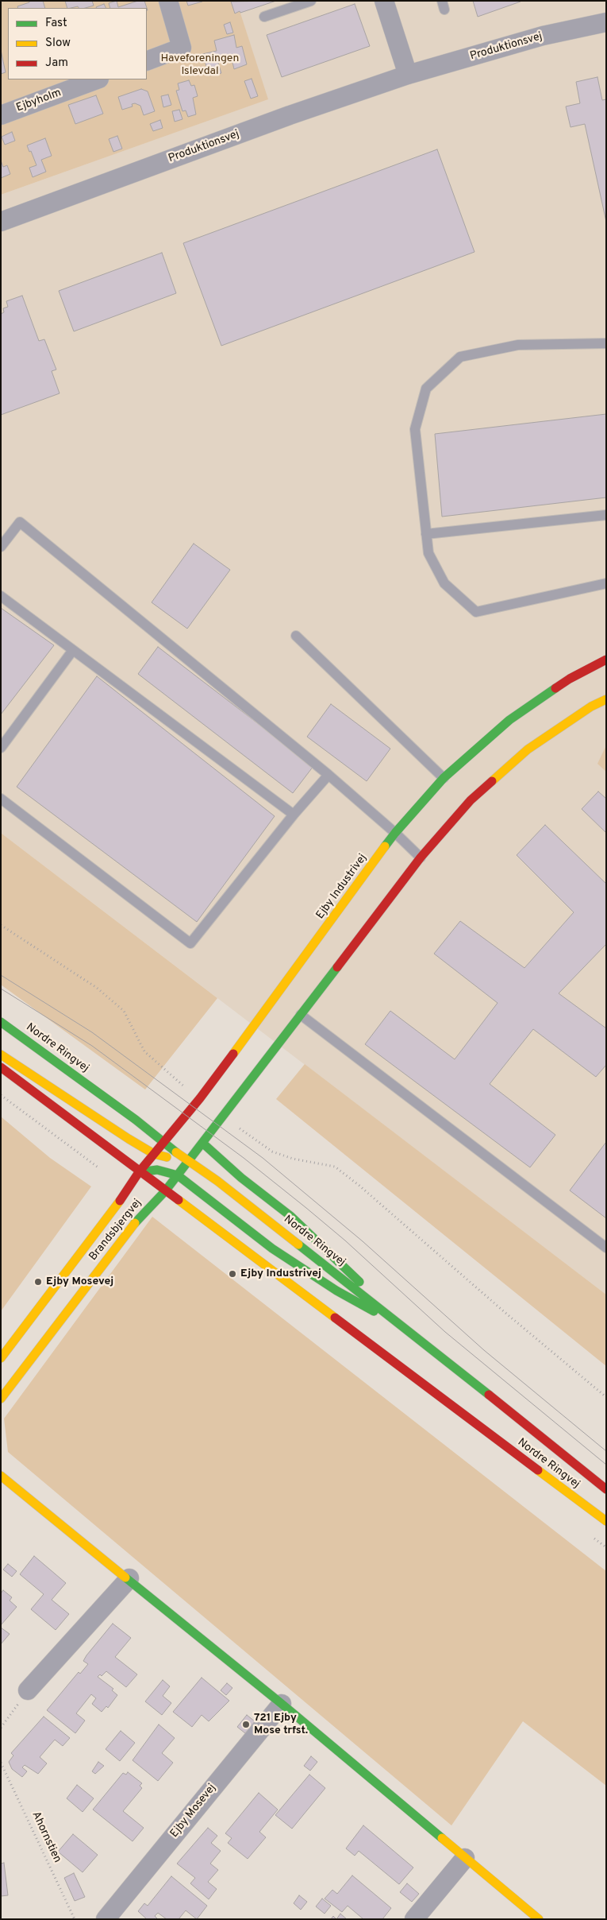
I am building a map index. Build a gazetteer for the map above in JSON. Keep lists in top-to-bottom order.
{
  "streets": {
    "street": [
      "Produktionsvej",
      "Ejbyholm",
      "Ejby Industrivej",
      "Nordre Ringvej",
      "Brandsbjergvej",
      "Ejby Mosevej"
    ],
    "path": ["Ahornstien"]
  },
  "crossings": [
    ["Ejby Industrivej", "Nordre Ringvej"],
    ["Ejby Industrivej", "Brandsbjergvej"],
    ["Nordre Ringvej", "Brandsbjergvej"]
  ],
  "parks": ["Haveforeningen Islevdal"],
  "places": ["Ejby Industrivej", "Ejby Mosevej", "721 Ejby Mose trfst."],
  "legend": ["Fast", "Slow", "Jam"]
}
